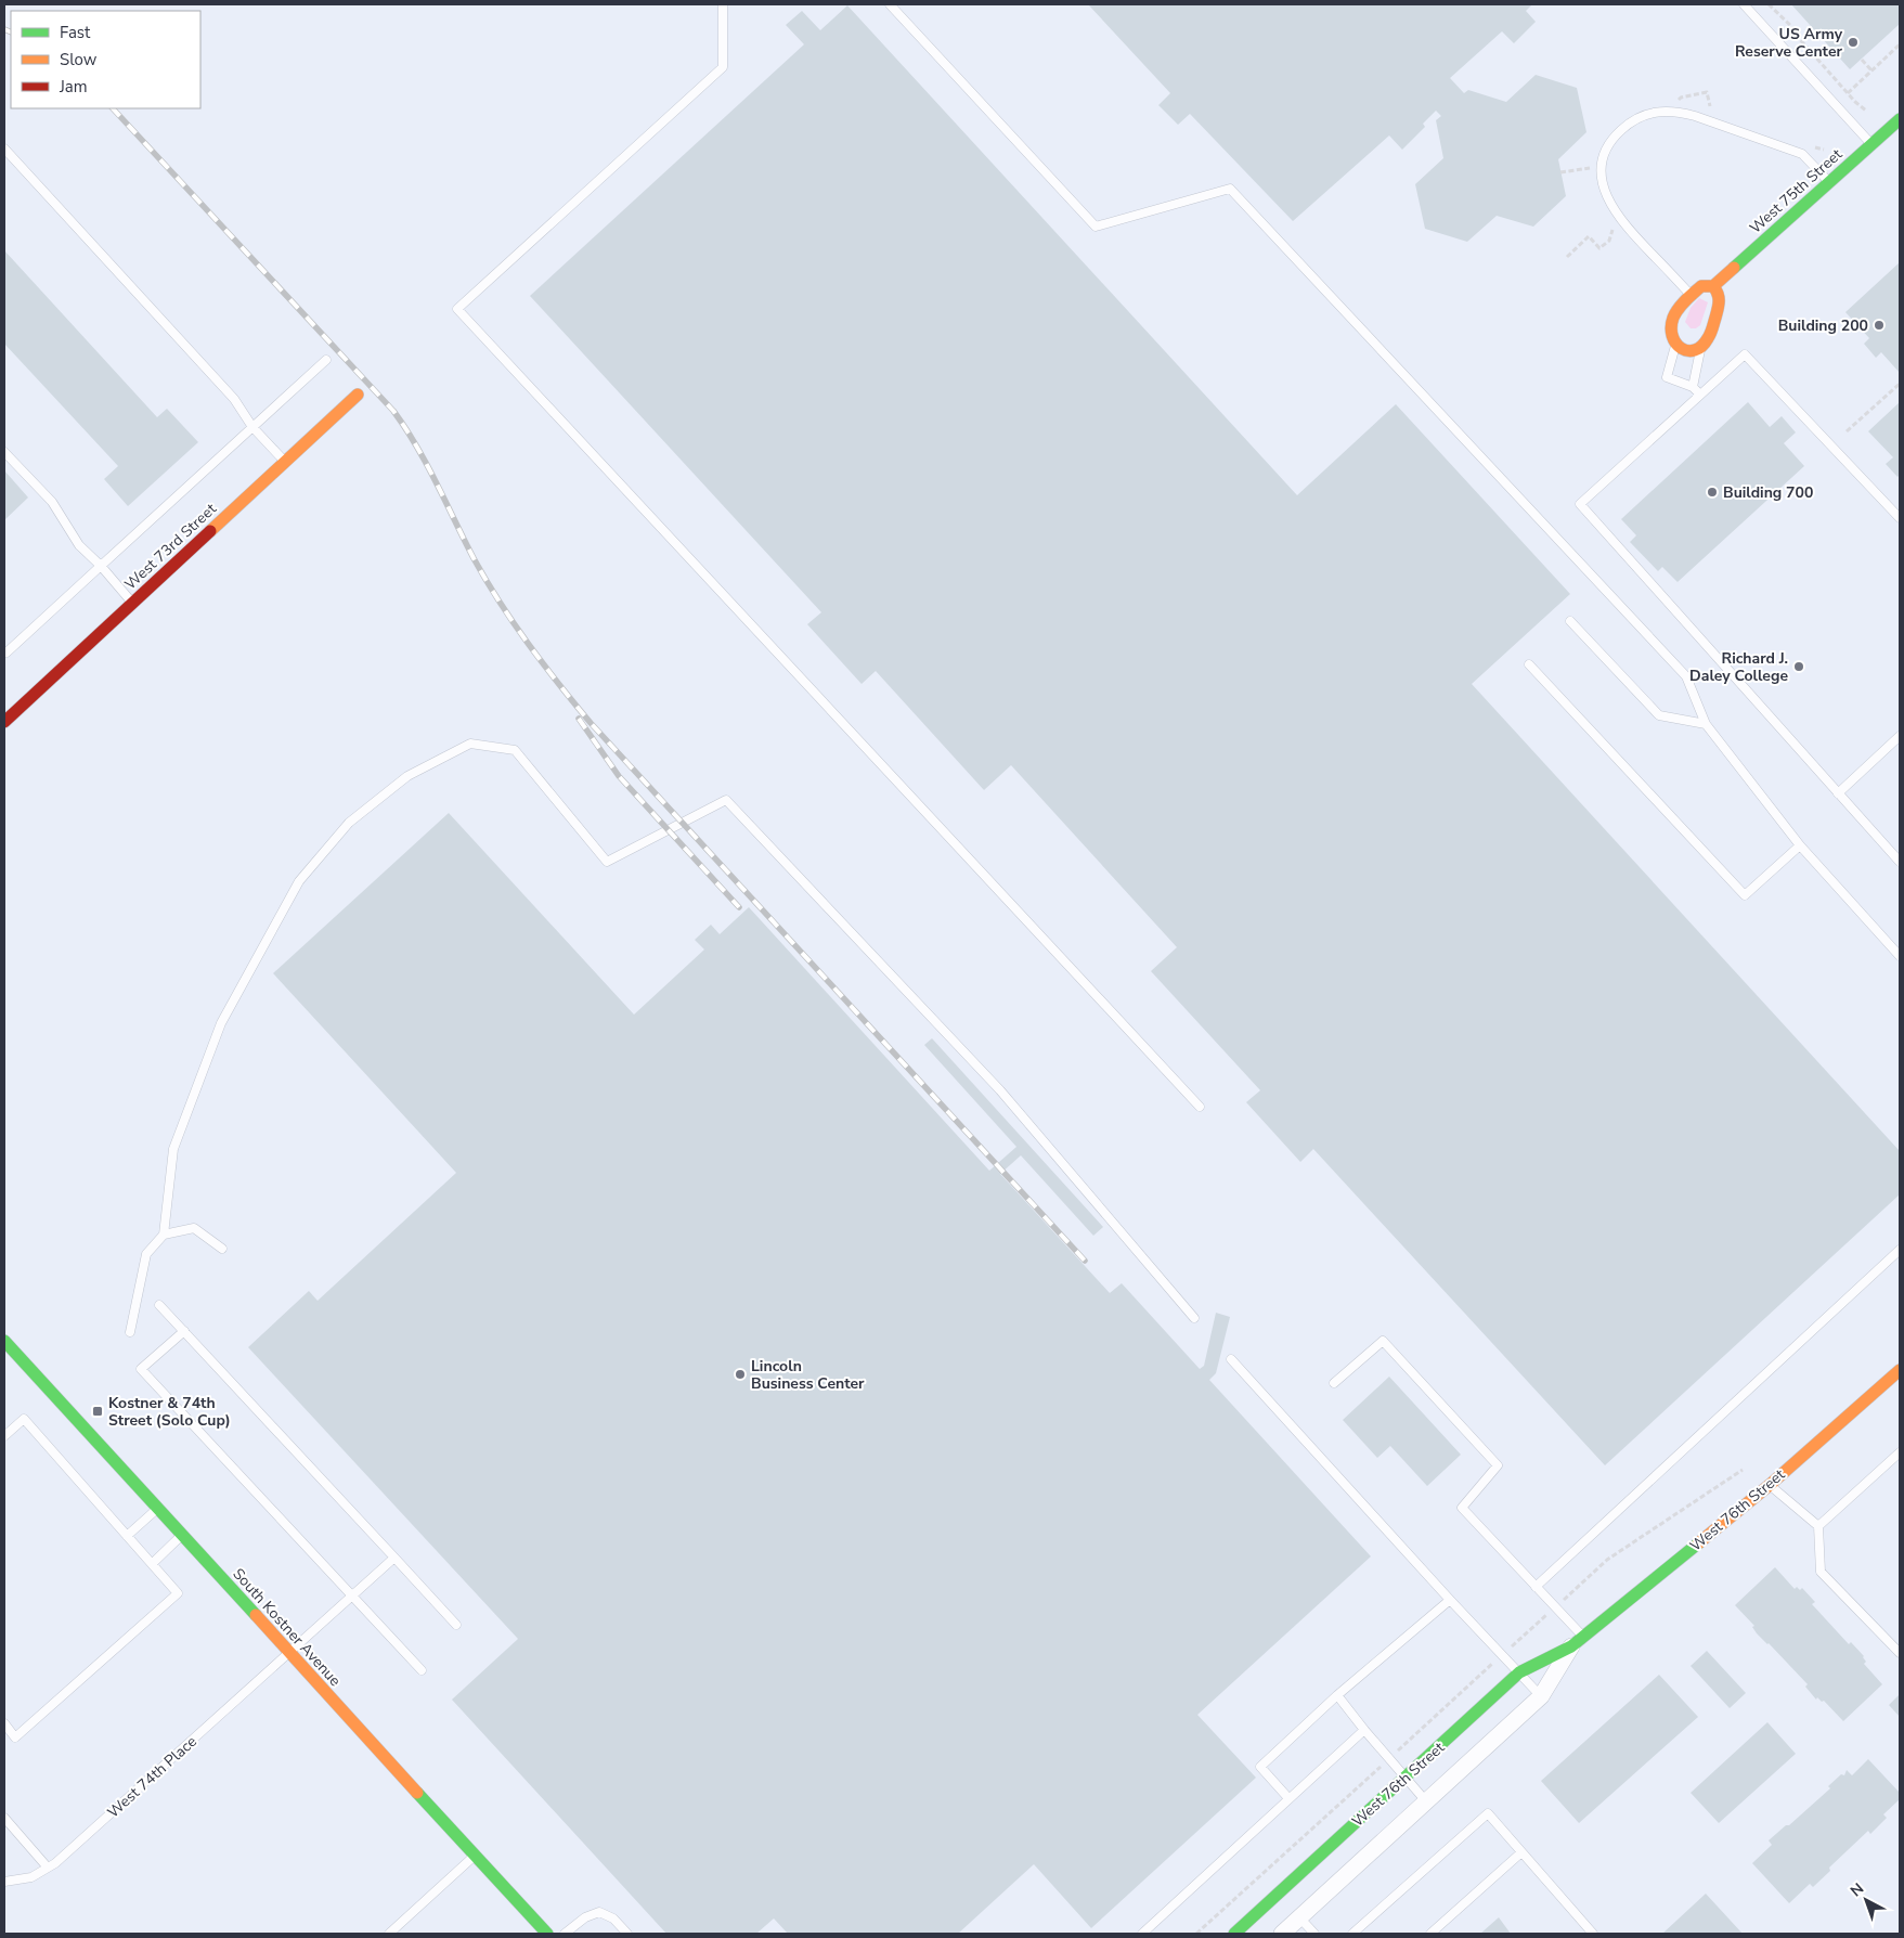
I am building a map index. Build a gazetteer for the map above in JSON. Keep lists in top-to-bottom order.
{
  "streets": {
    "street": [
      "West 75th Street",
      "West 73rd Street",
      "West 76th Street",
      "South Kostner Avenue"
    ],
    "lane": ["West 74th Place"]
  },
  "crossings": [
    ["South Kostner Avenue", "West 74th Place"]
  ],
  "places": {
    "other": [
      "US Army Reserve Center",
      "Building 200",
      "Building 700",
      "Richard J. Daley College",
      "Lincoln Business Center"
    ],
    "transit": ["Kostner & 74th Street (Solo Cup)"]
  },
  "legend": ["Fast", "Slow", "Jam"],
  "north": "top left"
}
